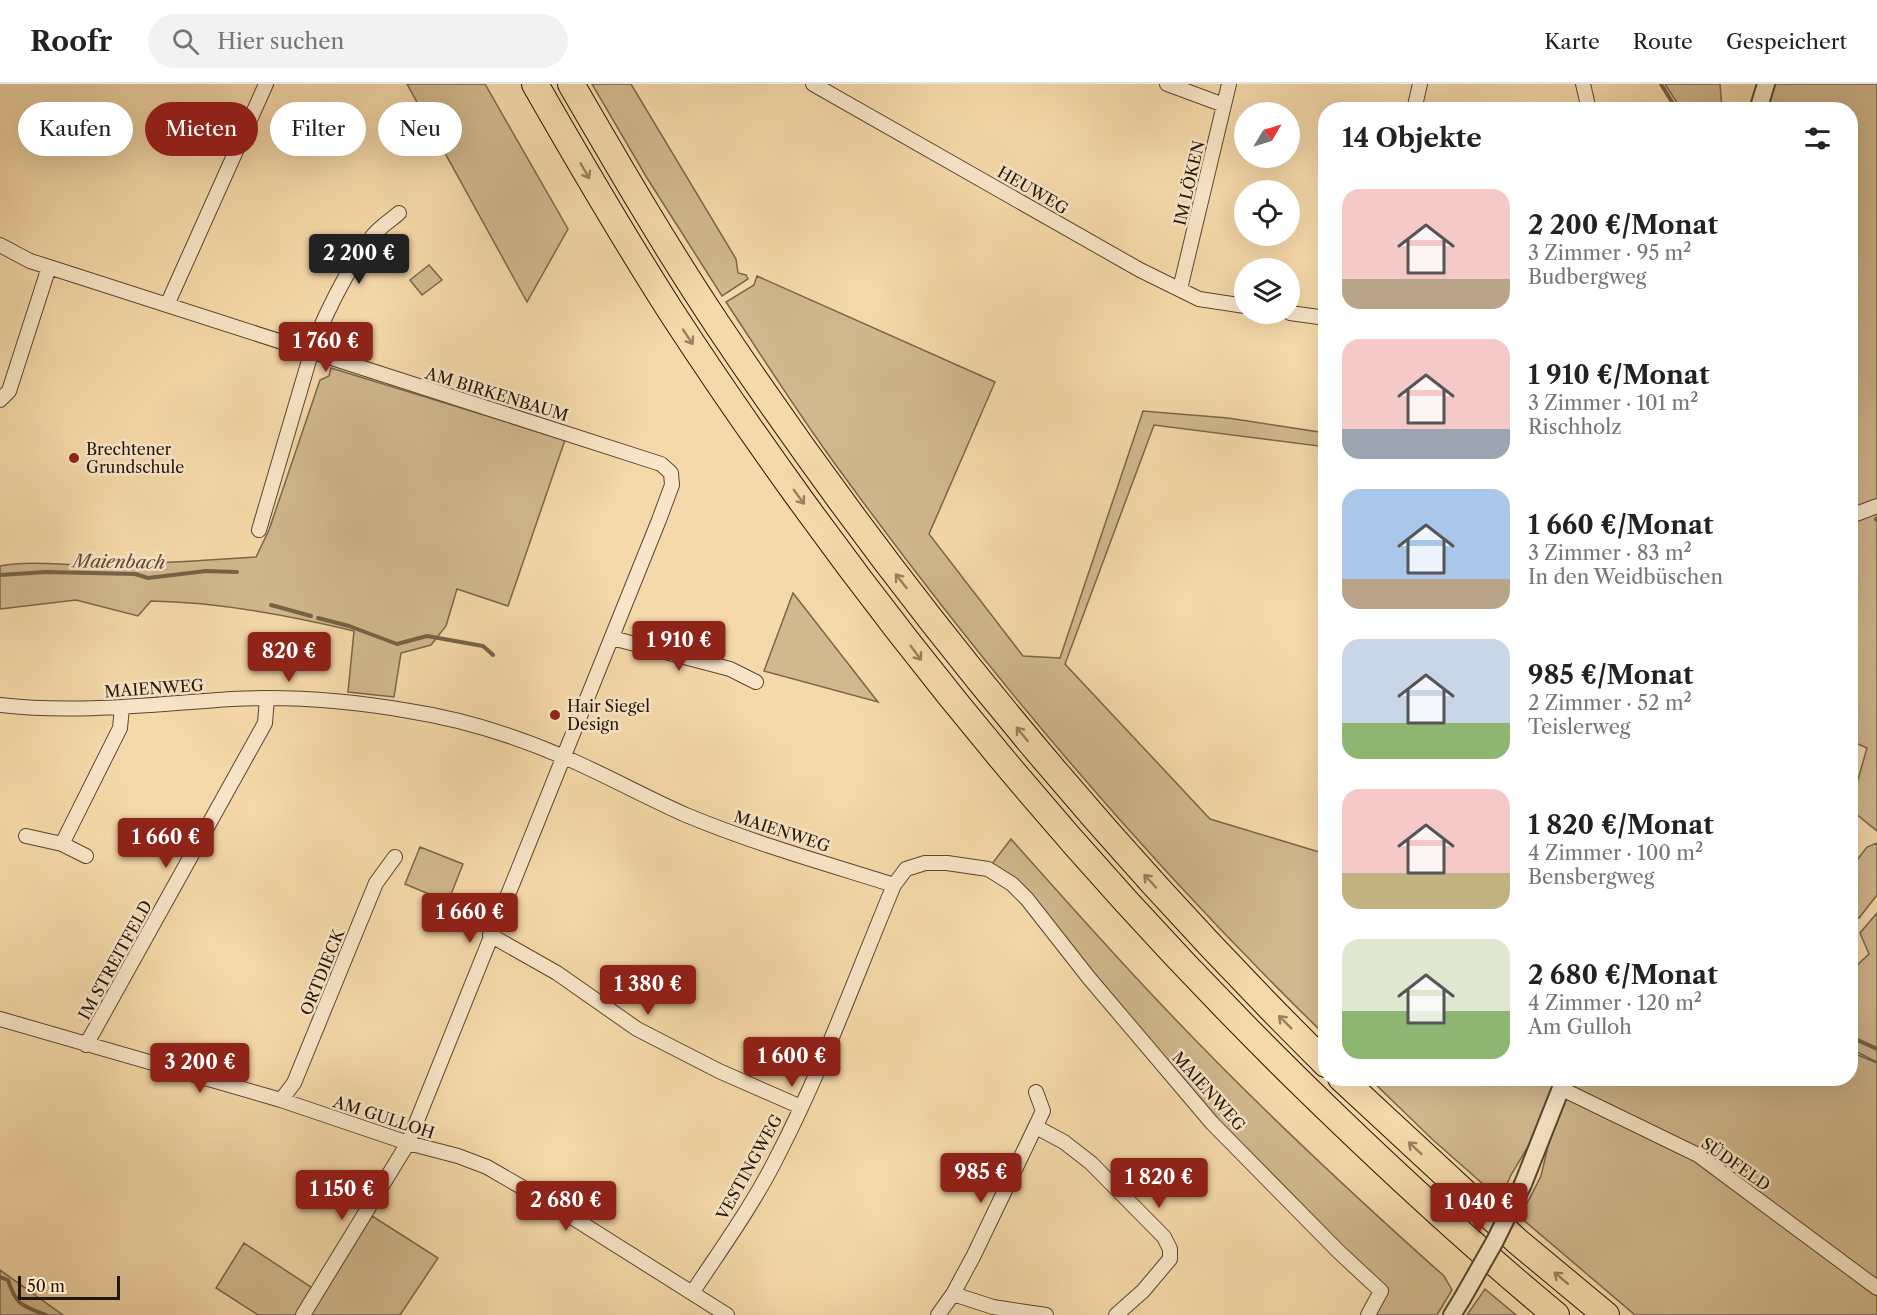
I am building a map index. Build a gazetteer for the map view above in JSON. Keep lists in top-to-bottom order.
{
  "streets": {
    "street": [
      "IM LÖKEN",
      "HEUWEG",
      "AM BIRKENBAUM",
      "MAIENWEG",
      "IM STREITFELD",
      "ORTDIECK",
      "AM GULLOH",
      "SÜDFELD",
      "VESTINGWEG"
    ]
  },
  "crossings": [
    ["IM LÖKEN", "HEUWEG"],
    ["MAIENWEG", "IM STREITFELD"],
    ["MAIENWEG", "VESTINGWEG"],
    ["IM STREITFELD", "AM GULLOH"],
    ["ORTDIECK", "AM GULLOH"],
    ["AM GULLOH", "VESTINGWEG"]
  ],
  "water": ["Maienbach"],
  "places": ["Brechtener Grundschule", "Hair Siegel Design"],
  "scale_bar": "50 m",
  "north": "top right",
  "page": {
    "header": "Roofr",
    "search": "Hier suchen",
    "nav": ["Karte", "Route", "Gespeichert"],
    "chip": [
      "Kaufen",
      "Mieten",
      "Filter",
      "Neu"
    ],
    "heading": "14 Objekte",
    "list": [
      {
        "name": "2 200 €/Monat",
        "note": "3 Zimmer · 95 m² · Budbergweg"
      },
      {
        "name": "1 910 €/Monat",
        "note": "3 Zimmer · 101 m² · Rischholz"
      },
      {
        "name": "1 660 €/Monat",
        "note": "3 Zimmer · 83 m² · In den Weidbüschen"
      },
      {
        "name": "985 €/Monat",
        "note": "2 Zimmer · 52 m² · Teislerweg"
      },
      {
        "name": "1 820 €/Monat",
        "note": "4 Zimmer · 100 m² · Bensbergweg"
      },
      {
        "name": "2 680 €/Monat",
        "note": "4 Zimmer · 120 m² · Am Gulloh"
      }
    ],
    "price": [
      "2 200 €",
      "1 760 €",
      "1 910 €",
      "820 €",
      "1 660 €",
      "1 660 €",
      "1 380 €",
      "1 600 €",
      "3 200 €",
      "985 €",
      "1 820 €",
      "1 150 €",
      "2 680 €",
      "1 040 €"
    ],
    "scale": "50 m"
  }
}
